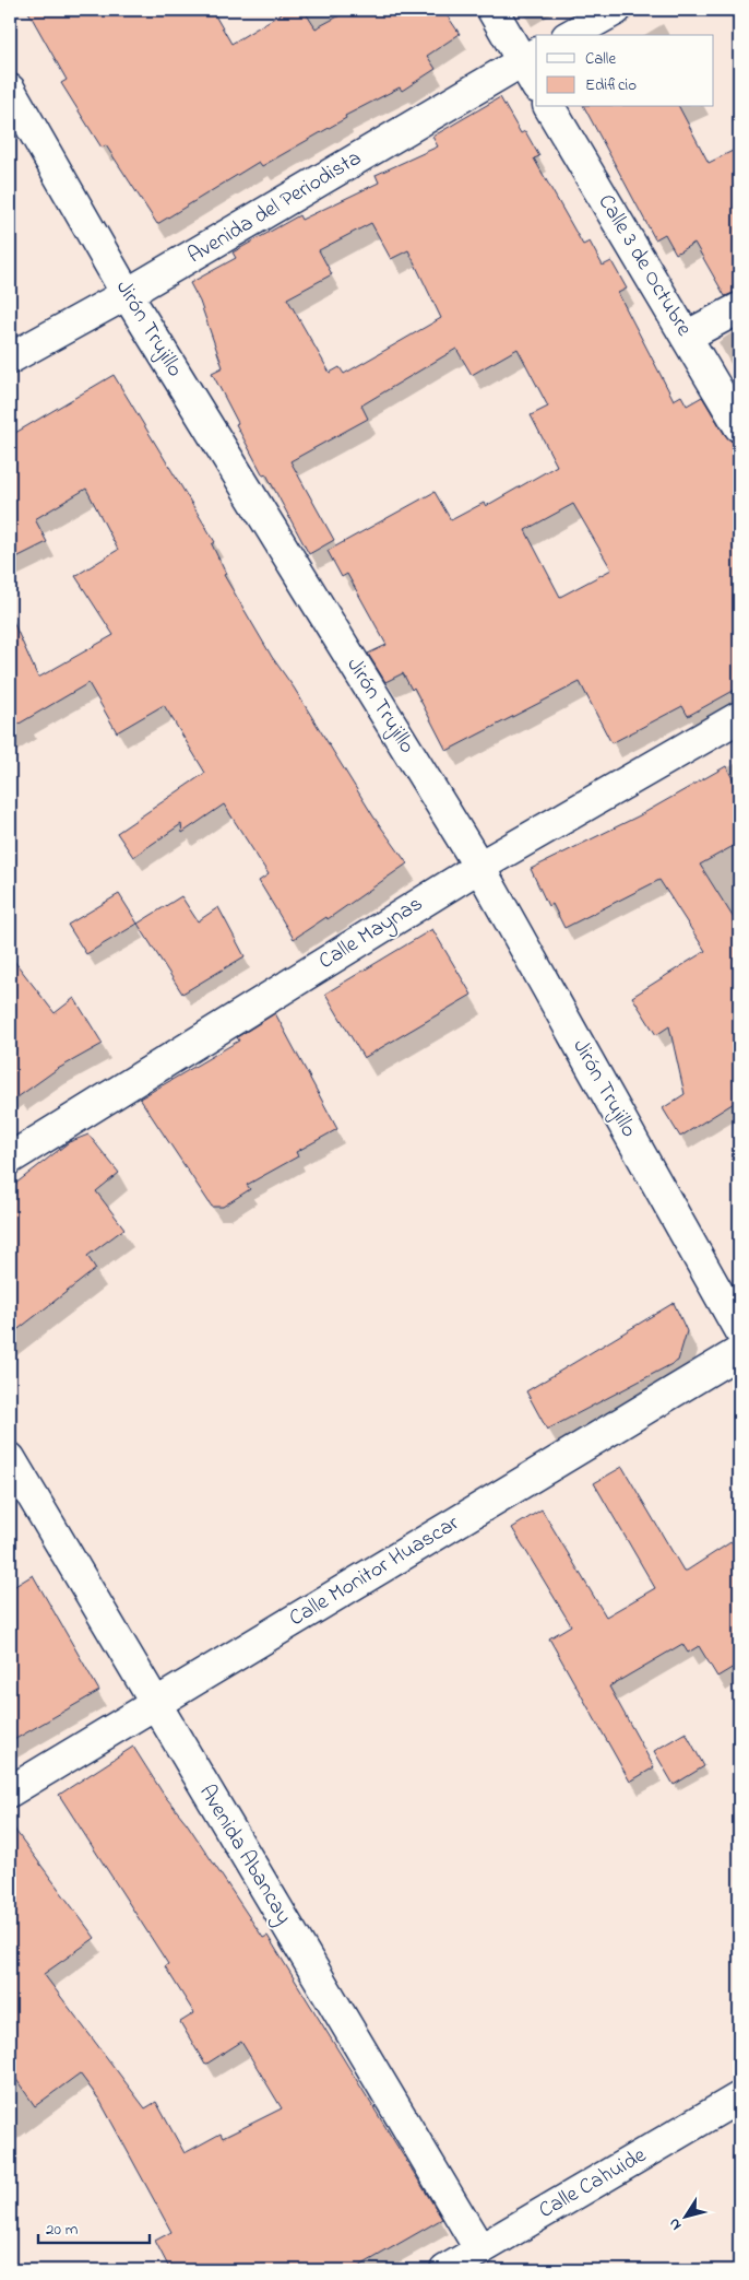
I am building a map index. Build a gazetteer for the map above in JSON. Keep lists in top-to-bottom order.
{
  "streets": {
    "street": [
      "Avenida del Periodista",
      "Calle 3 de Octubre",
      "Jirón Trujillo",
      "Calle Maynas",
      "Calle Monitor Huascar",
      "Avenida Abancay",
      "Calle Cahuide"
    ]
  },
  "crossings": [
    ["Avenida del Periodista", "Jirón Trujillo"],
    ["Jirón Trujillo", "Calle Maynas"],
    ["Calle Monitor Huascar", "Avenida Abancay"],
    ["Avenida Abancay", "Calle Cahuide"]
  ],
  "legend": ["Calle", "Edificio"],
  "scale_bar": "20 m",
  "north": "bottom left"
}
